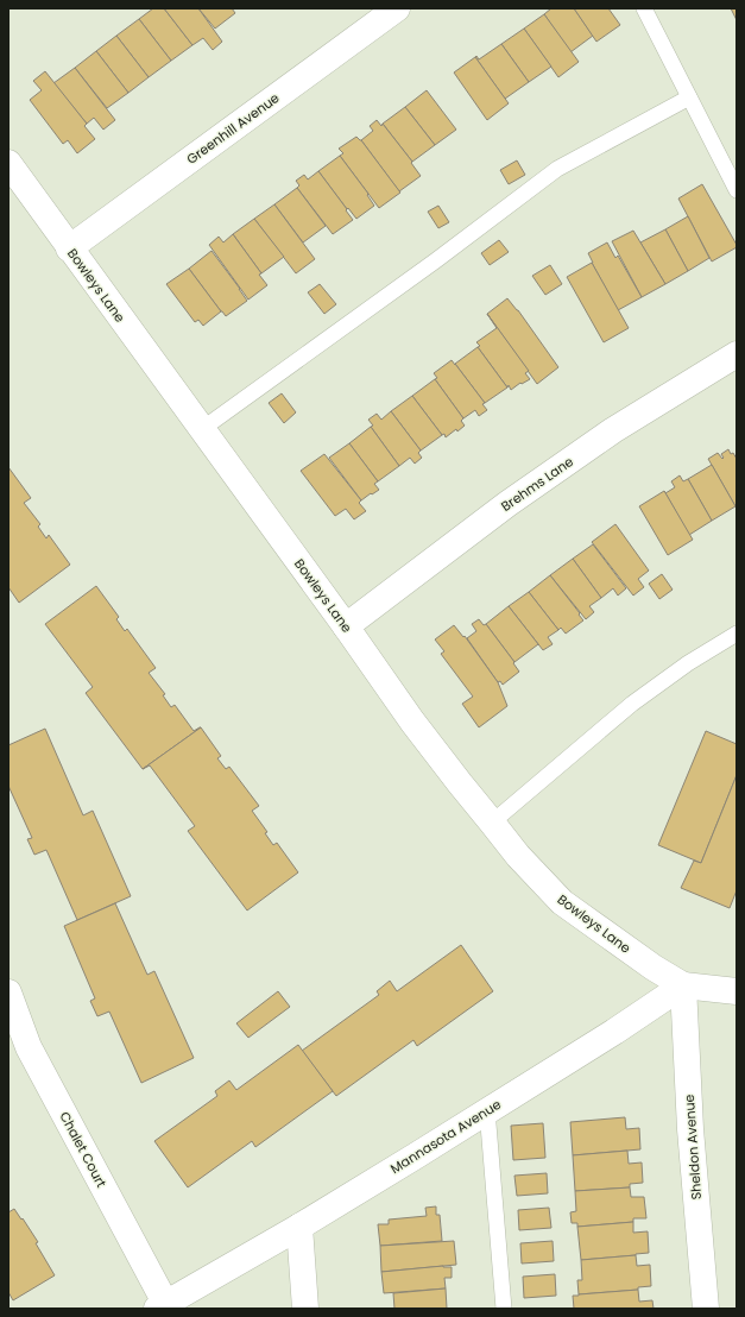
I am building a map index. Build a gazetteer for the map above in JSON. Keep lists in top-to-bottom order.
{
  "streets": {
    "street": [
      "Greenhill Avenue",
      "Bowleys Lane",
      "Brehms Lane",
      "Mannasota Avenue",
      "Sheldon Avenue",
      "Chalet Court"
    ]
  },
  "crossings": [
    ["Greenhill Avenue", "Bowleys Lane"],
    ["Bowleys Lane", "Brehms Lane"],
    ["Bowleys Lane", "Mannasota Avenue"],
    ["Bowleys Lane", "Sheldon Avenue"],
    ["Mannasota Avenue", "Sheldon Avenue"],
    ["Mannasota Avenue", "Chalet Court"]
  ]
}
